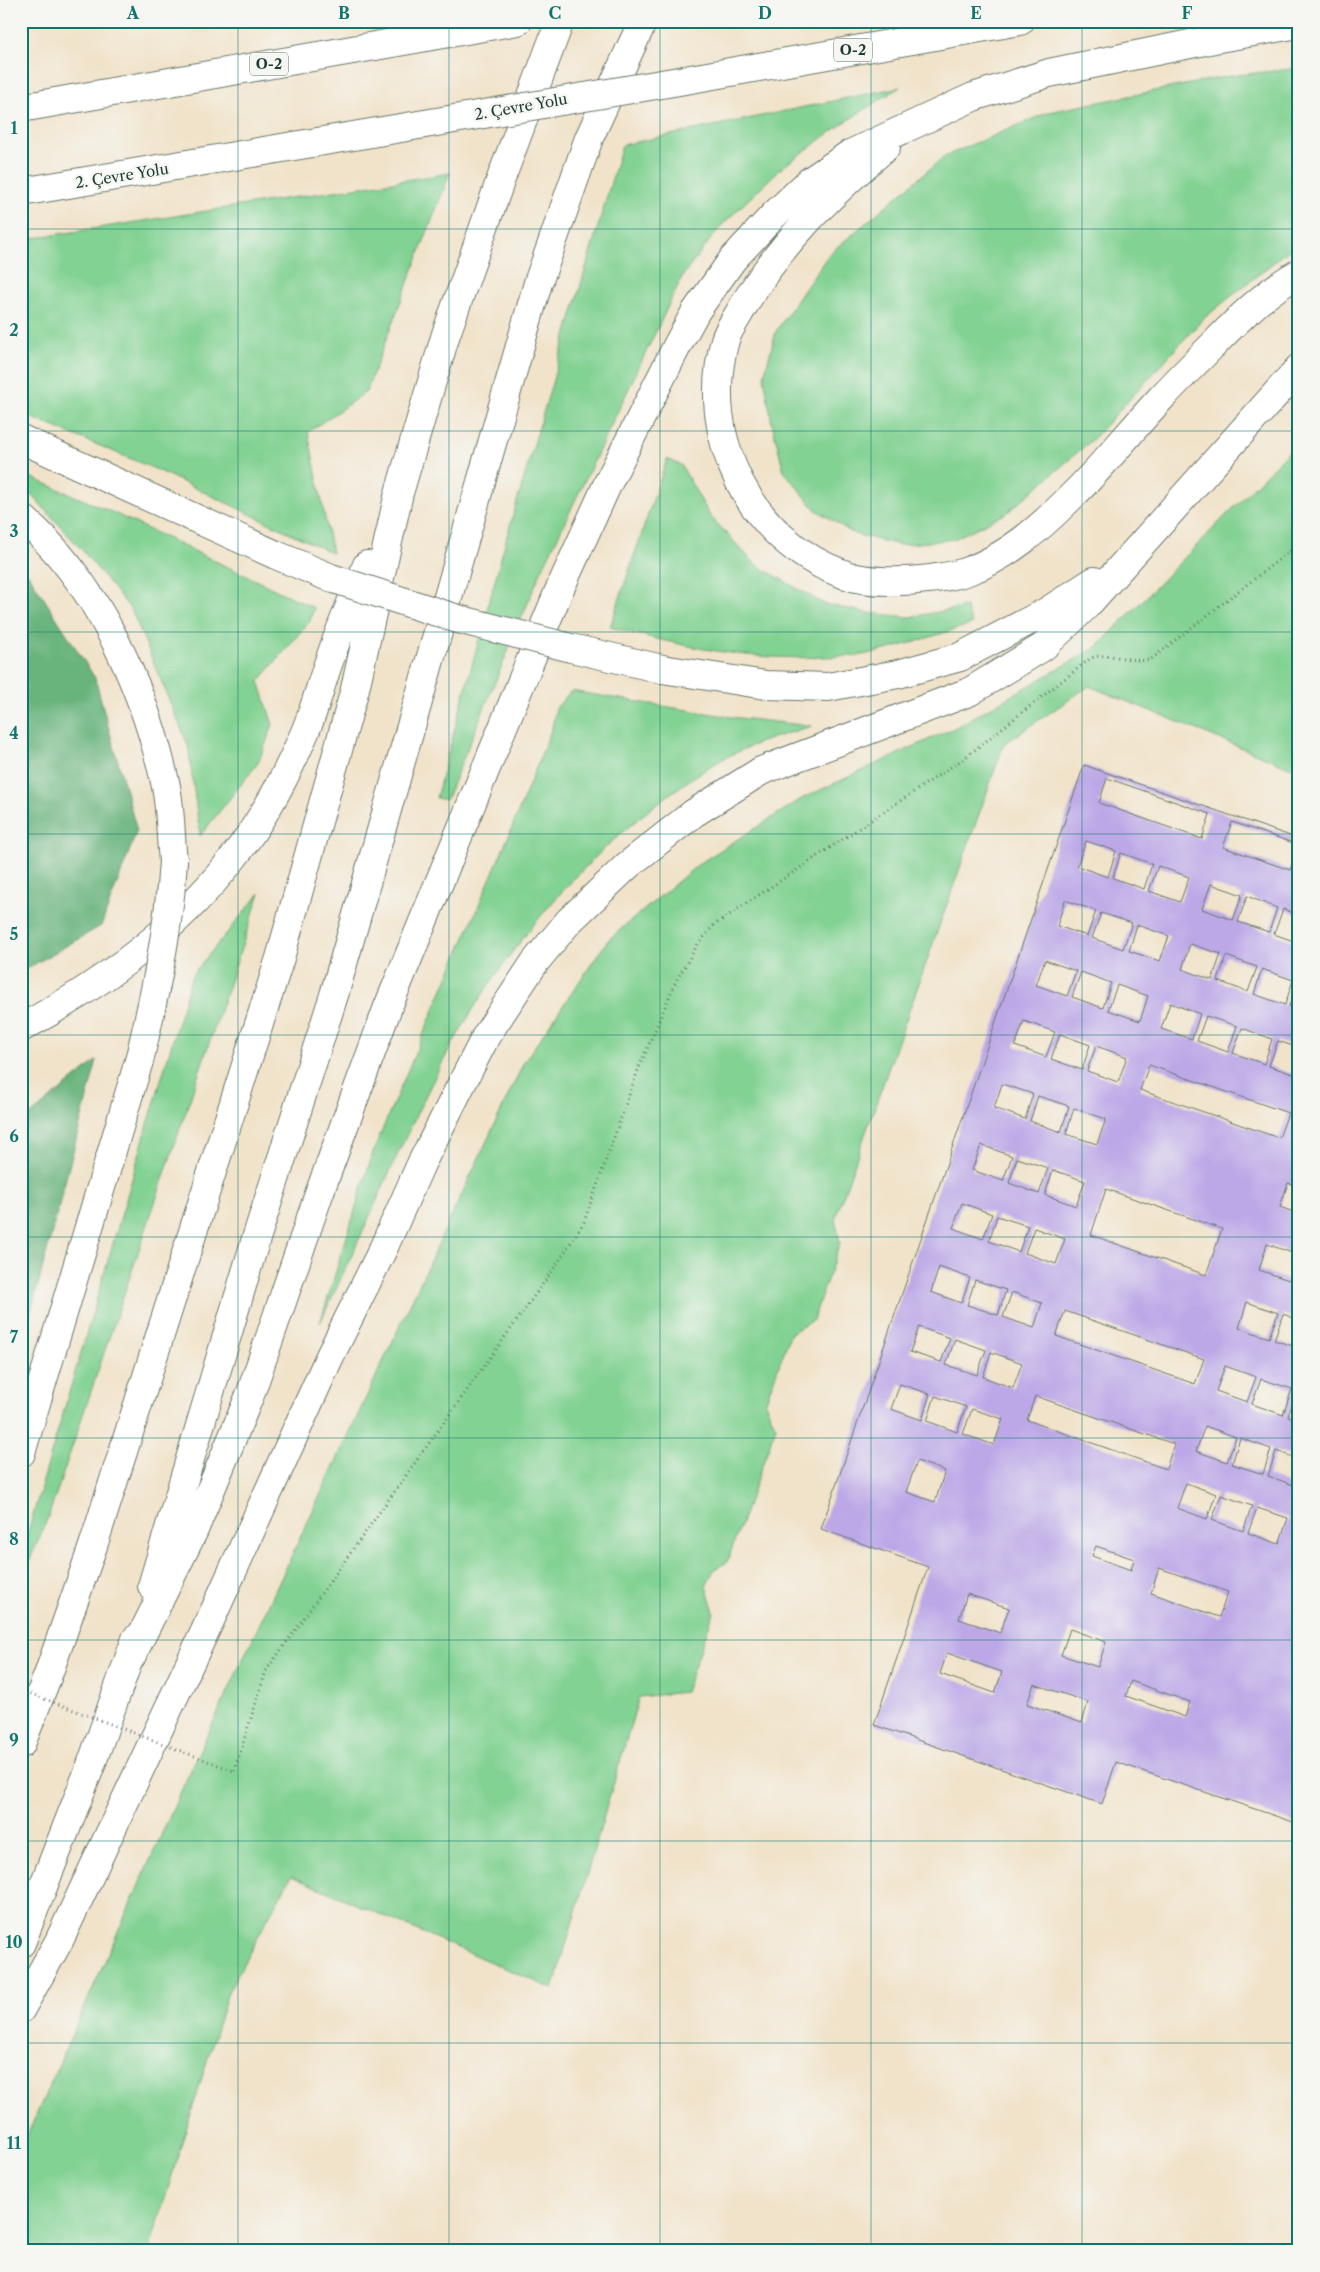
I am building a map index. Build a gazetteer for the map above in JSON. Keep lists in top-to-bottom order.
{
  "streets": {
    "highway": ["O-2", "2. Çevre Yolu"]
  },
  "grid": {
    "columns": [
      "A",
      "B",
      "C",
      "D",
      "E",
      "F"
    ],
    "rows": [
      "1",
      "2",
      "3",
      "4",
      "5",
      "6",
      "7",
      "8",
      "9",
      "10",
      "11"
    ]
  }
}
